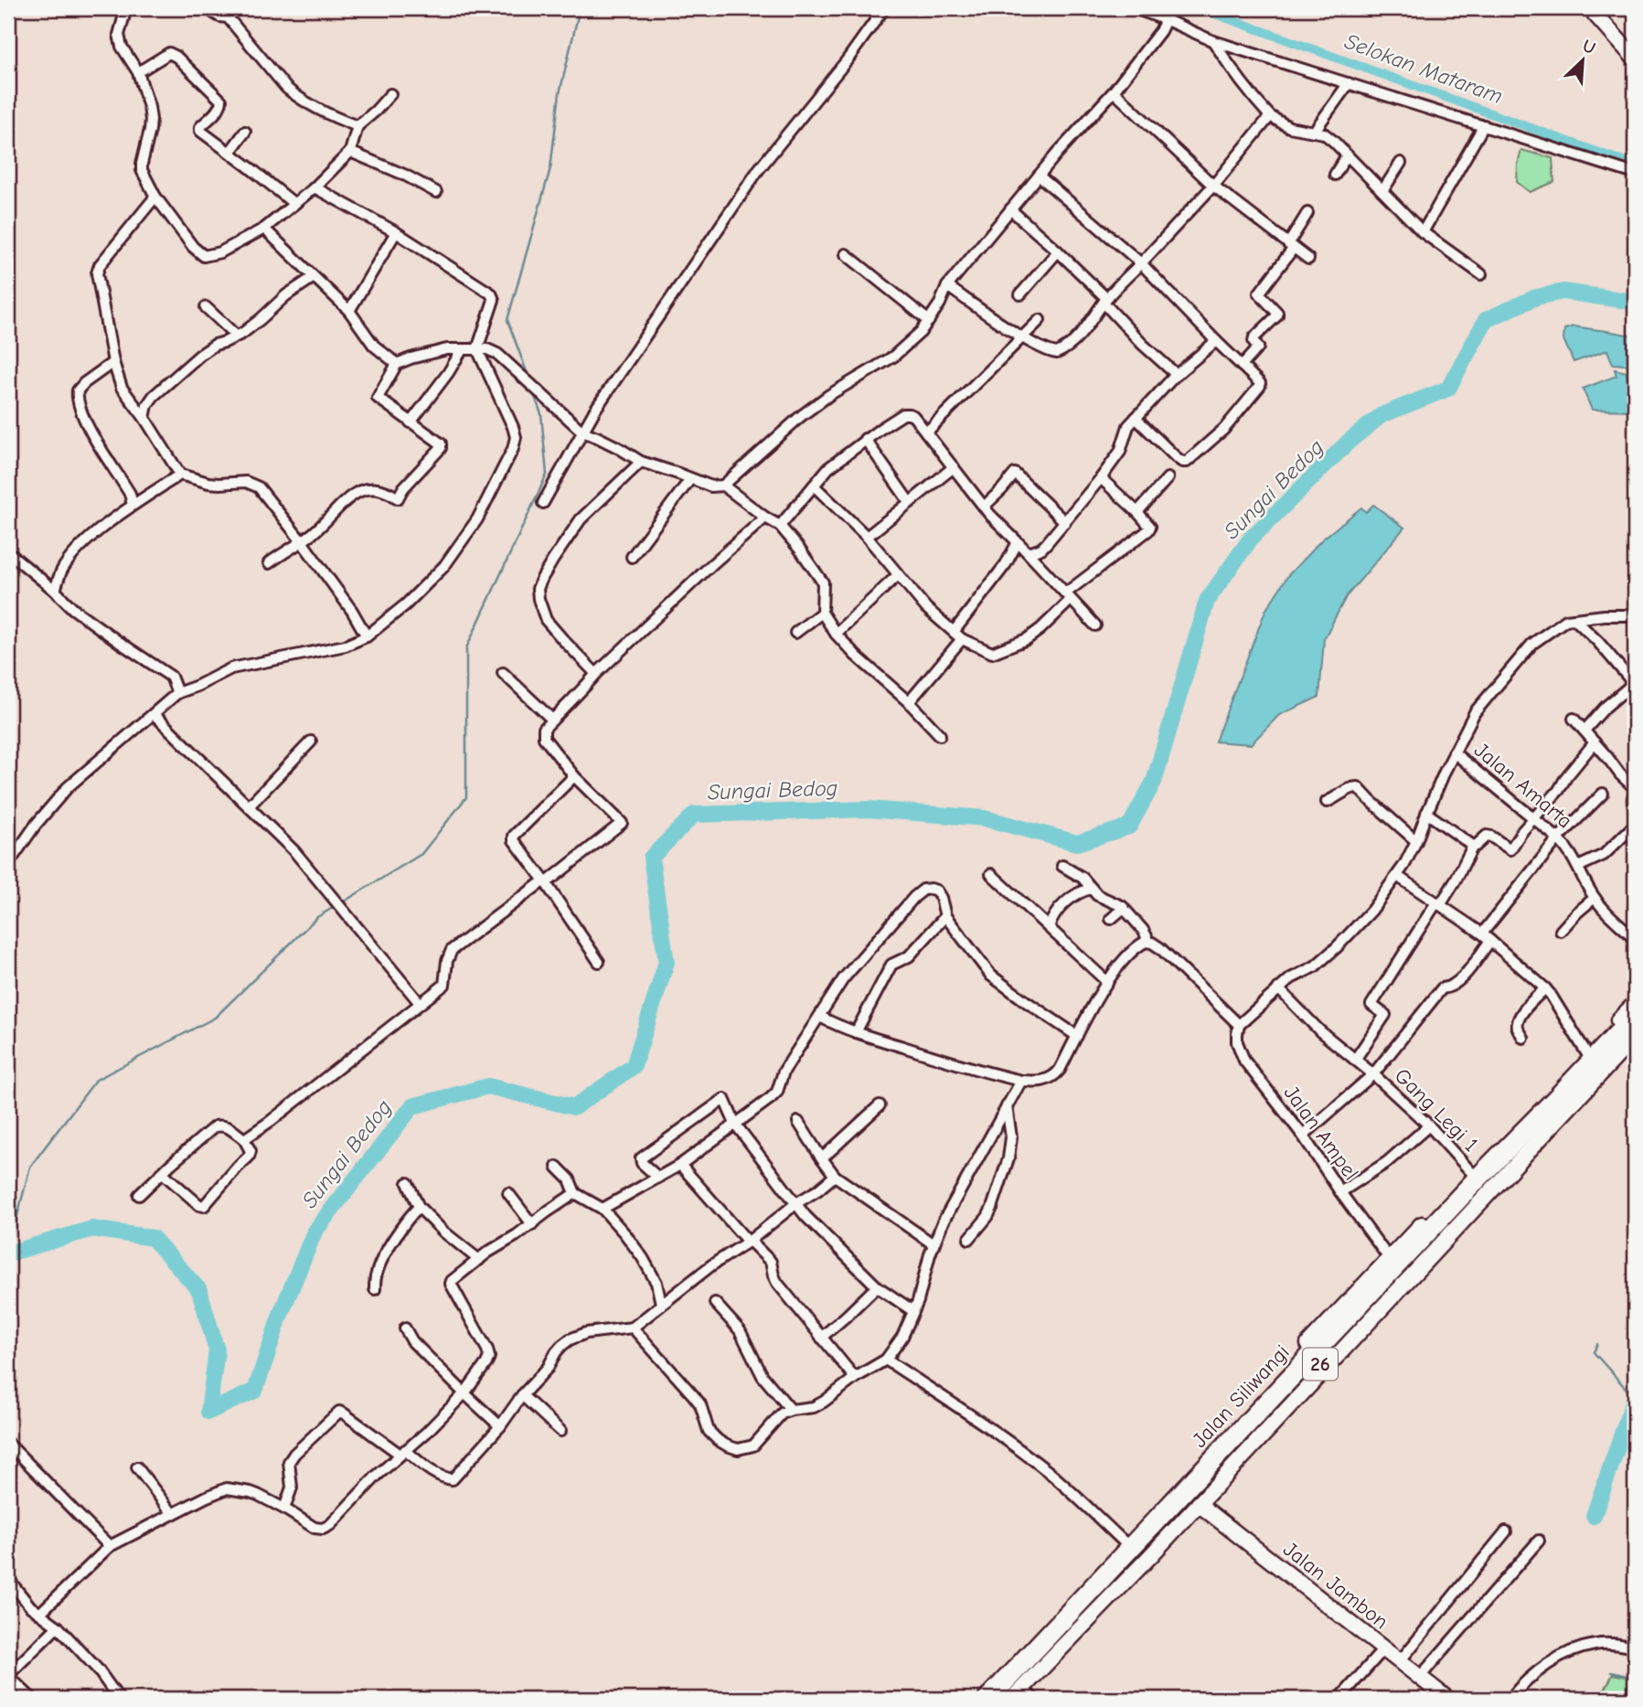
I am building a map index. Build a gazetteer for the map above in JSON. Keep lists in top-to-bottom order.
{
  "streets": {
    "highway": ["26", "Jalan Siliwangi"],
    "street": [
      "Jalan Amarta",
      "Gang Legi 1",
      "Jalan Ampel",
      "Jalan Jambon"
    ]
  },
  "crossings": [
    ["Gang Legi 1", "Jalan Siliwangi"]
  ],
  "water": ["Selokan Mataram", "Sungai Bedog"],
  "north": "top right"
}
